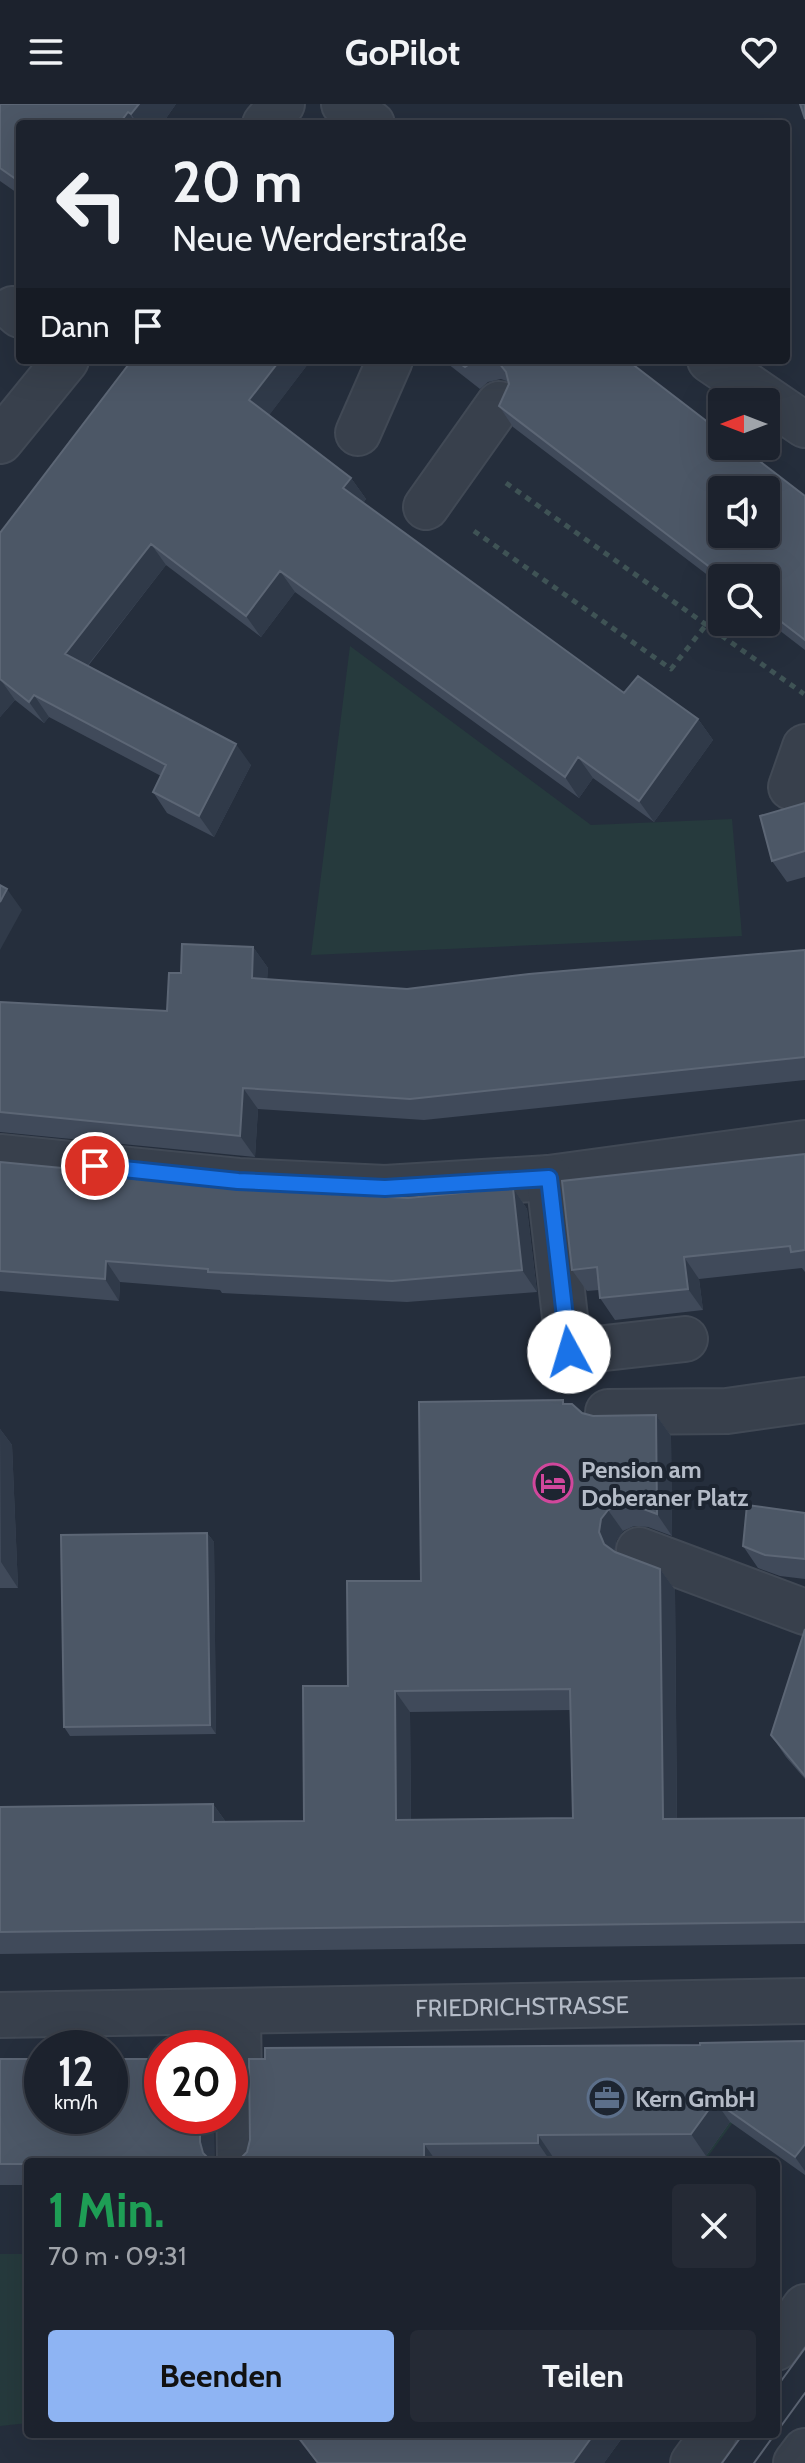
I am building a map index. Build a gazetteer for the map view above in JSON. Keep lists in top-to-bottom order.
{
  "streets": {
    "street": ["FRIEDRICHSTRASSE"]
  },
  "places": {
    "hotel": ["Pension am Doberaner Platz"],
    "office": ["Kern GmbH"]
  },
  "north": "left",
  "page": {
    "header": "GoPilot",
    "turn": ["20 m", "Neue Werderstraße"],
    "then": "Dann",
    "speed": "12 km/h",
    "limit": "20",
    "heading": ["1 Min.", "70 m · 09:31"],
    "buttons": ["Beenden", "Teilen"]
  }
}
